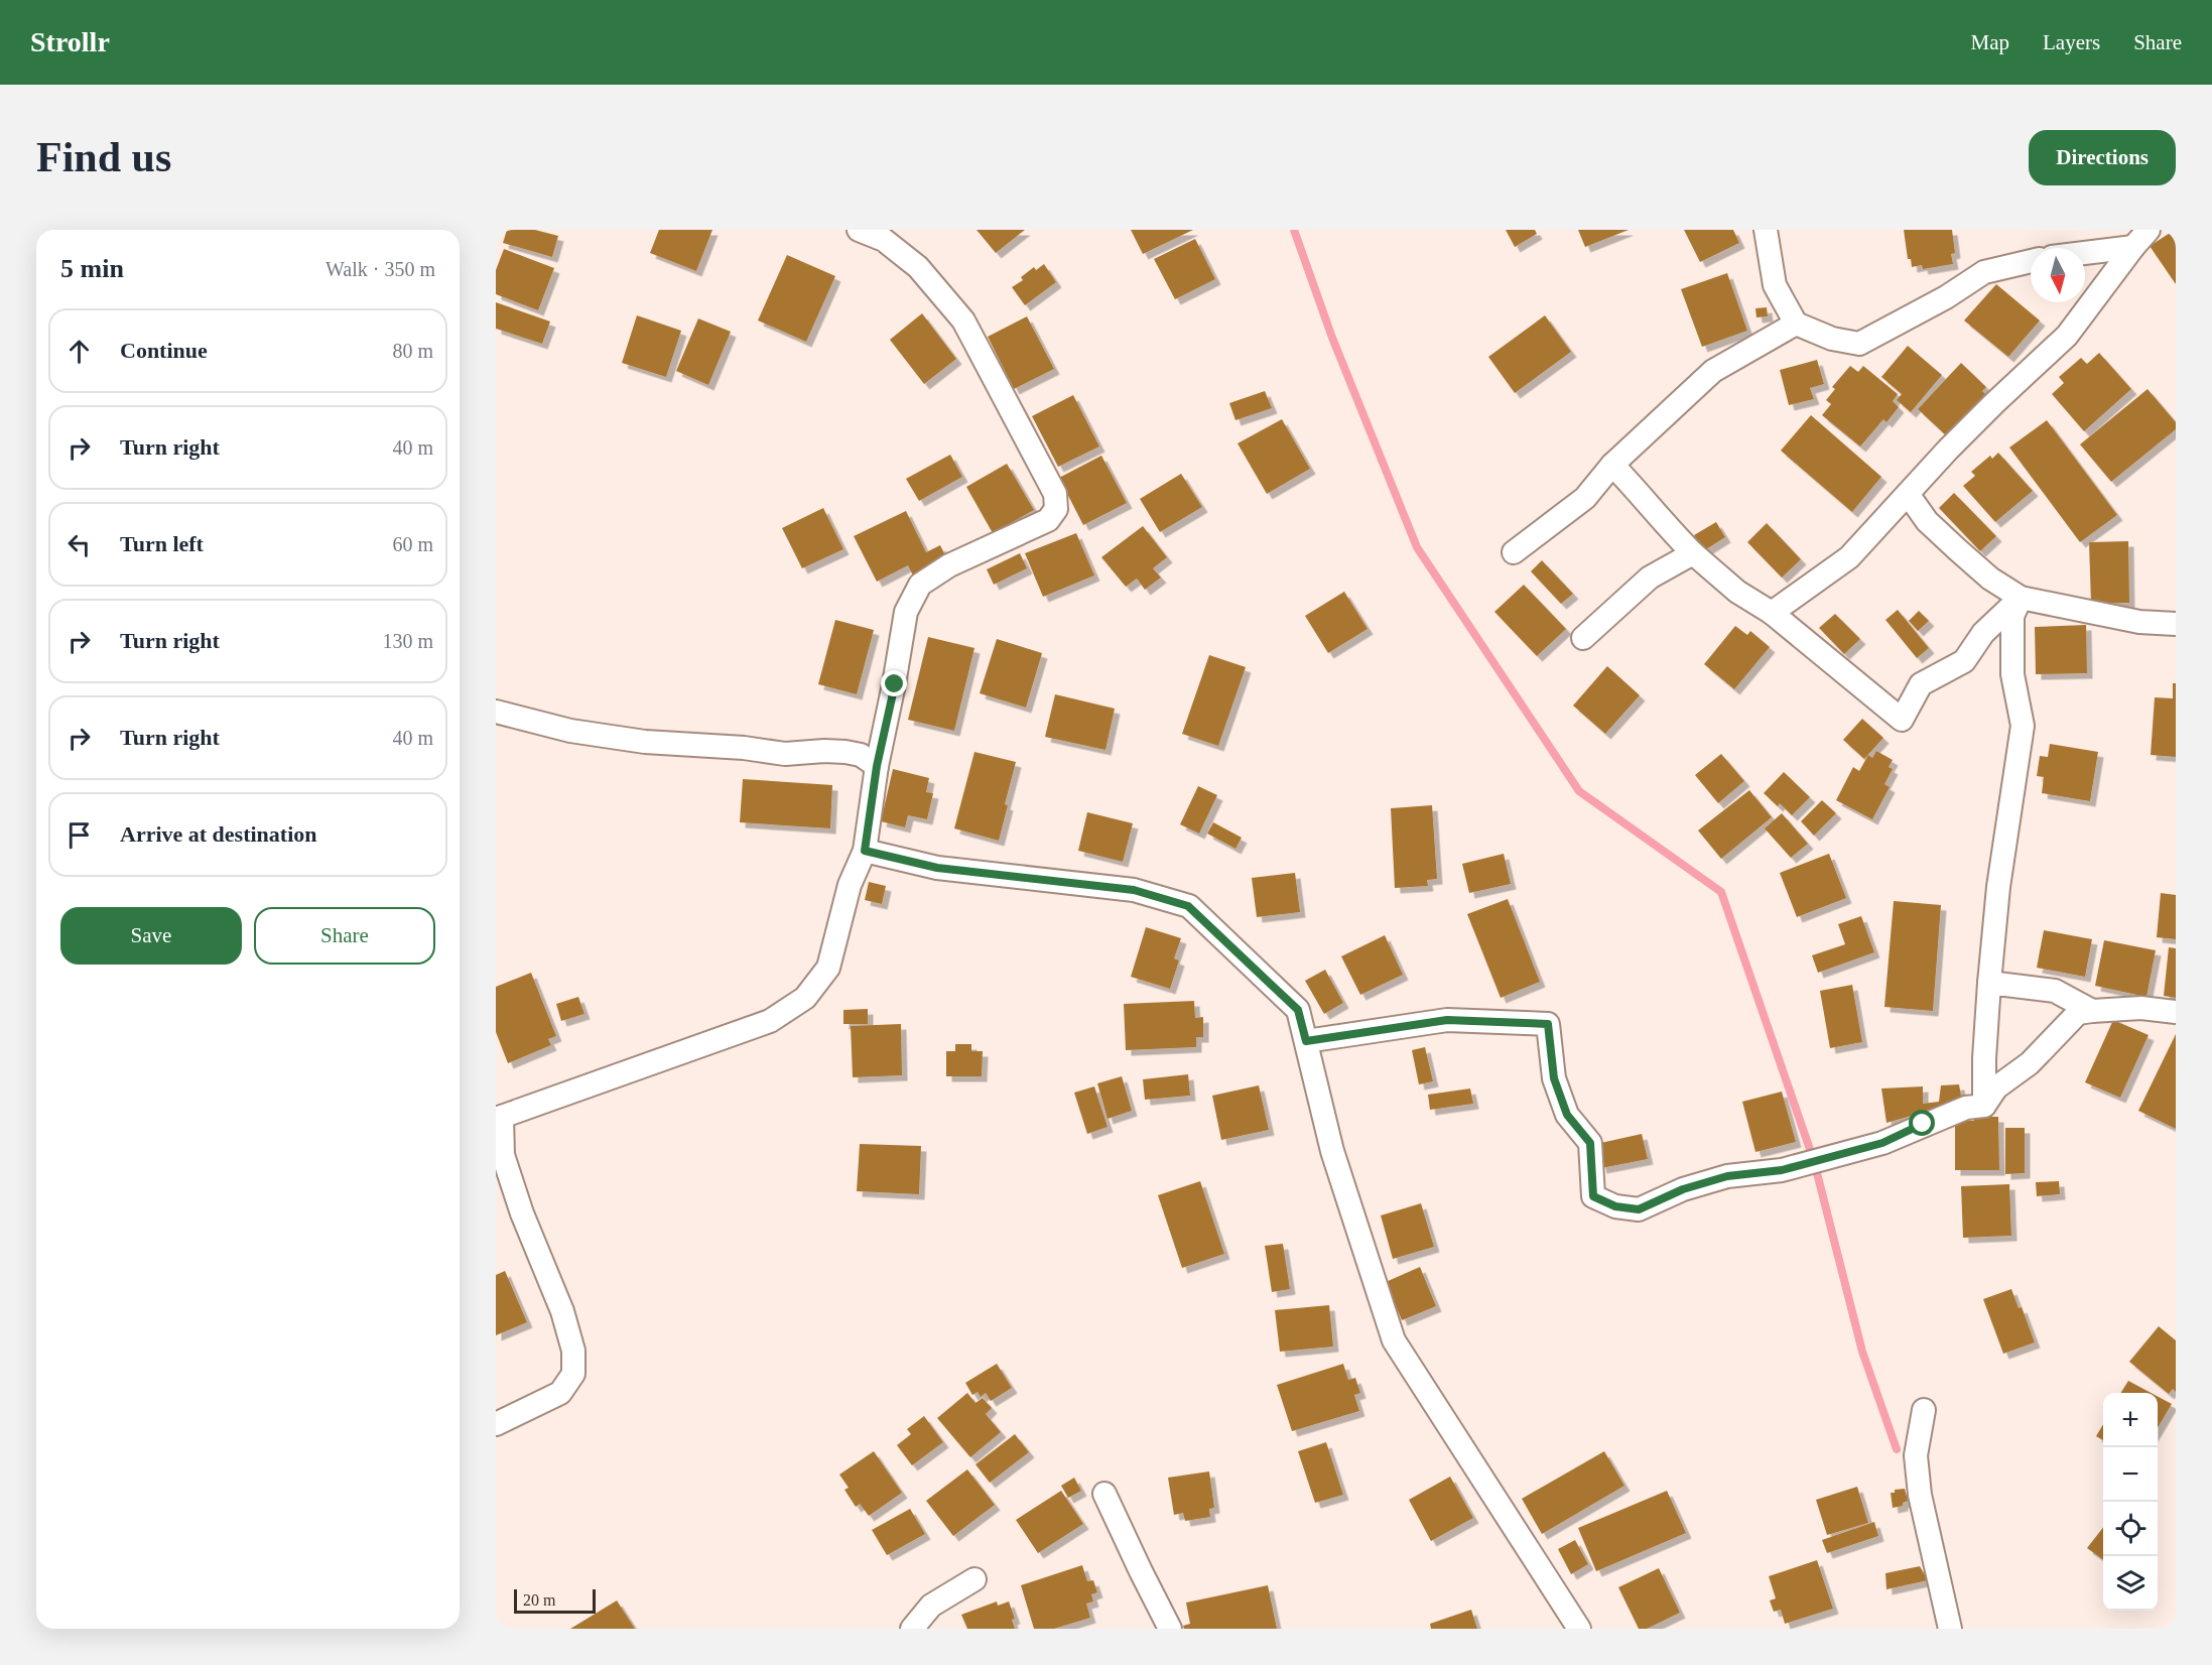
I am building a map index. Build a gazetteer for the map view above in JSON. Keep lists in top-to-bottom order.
{
  "scale_bar": "20 m",
  "north": "bottom",
  "page": {
    "header": "Strollr",
    "nav": ["Map", "Layers", "Share"],
    "buttons": [
      "Directions",
      ["Save", "Share"]
    ],
    "title": "Find us",
    "heading": ["5 min", "Walk · 350 m"],
    "list": [
      ["Continue", "80 m"],
      ["Turn right", "40 m"],
      ["Turn left", "60 m"],
      ["Turn right", "130 m"],
      ["Turn right", "40 m"],
      "Arrive at destination"
    ],
    "map_buttons": ["+", "−"],
    "scale": "20 m"
  }
}
